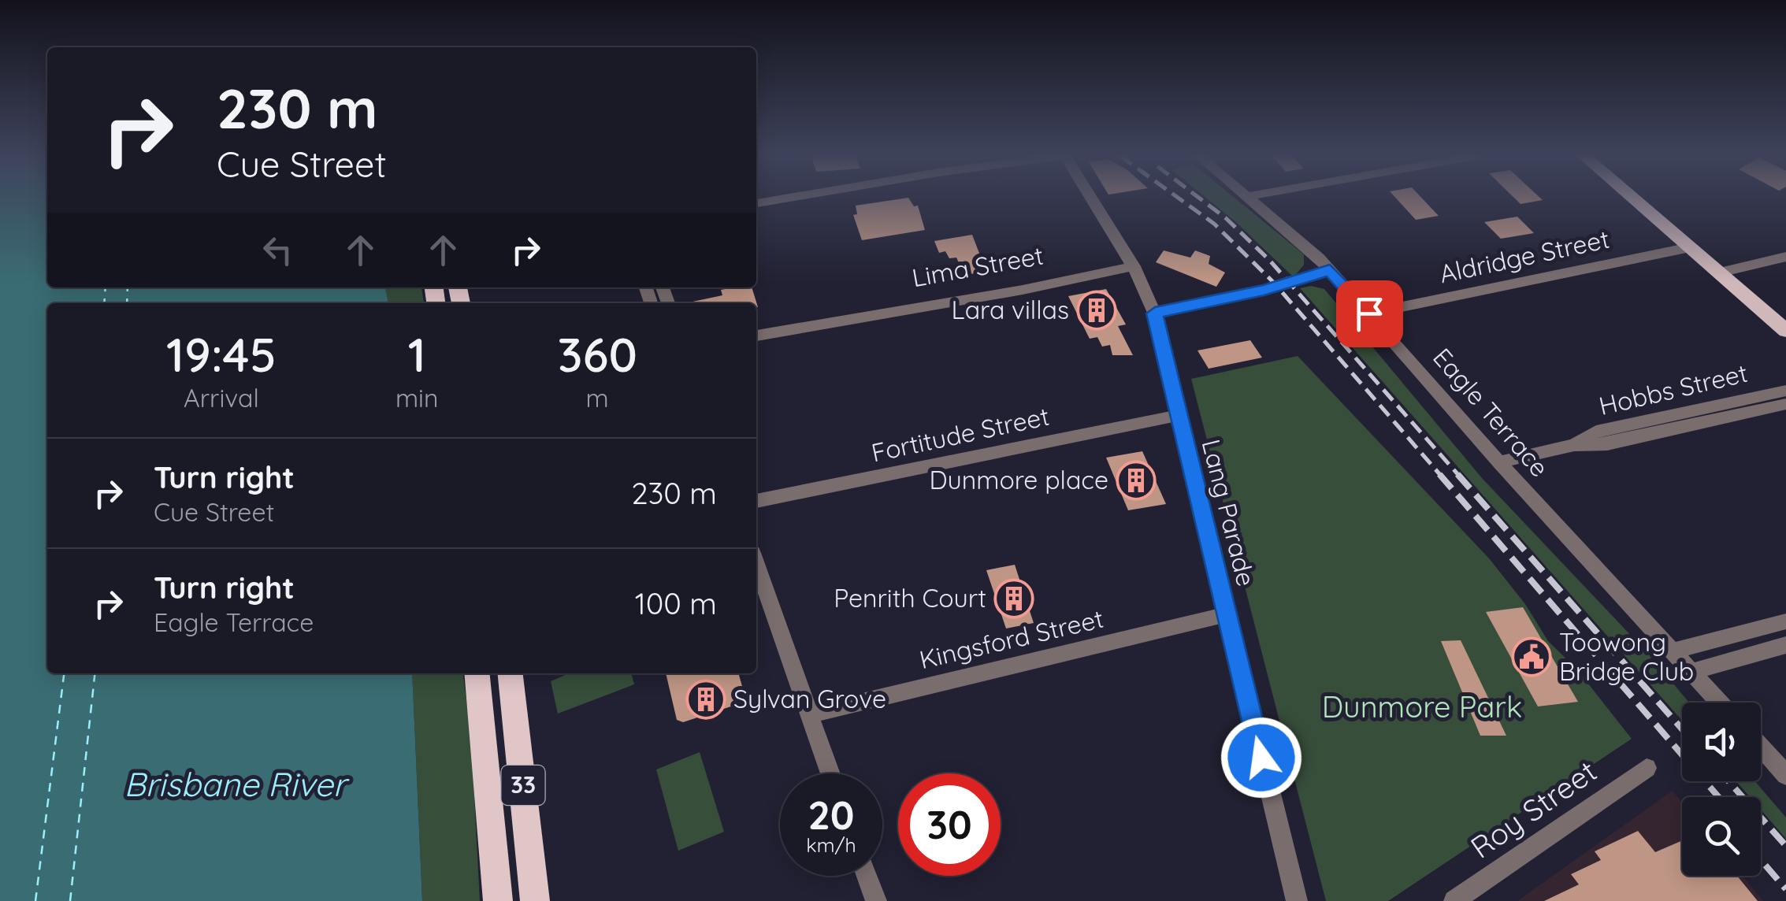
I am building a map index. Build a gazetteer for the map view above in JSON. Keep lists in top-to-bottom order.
{
  "streets": {
    "highway": ["33"],
    "street": [
      "Aldridge Street",
      "Lima Street",
      "Hobbs Street",
      "Eagle Terrace",
      "Fortitude Street",
      "Lang Parade",
      "Kingsford Street",
      "Roy Street"
    ]
  },
  "crossings": [
    ["Aldridge Street", "Eagle Terrace"],
    ["Lima Street", "Lang Parade"],
    ["Hobbs Street", "Eagle Terrace"],
    ["Fortitude Street", "Lang Parade"],
    ["Lang Parade", "Kingsford Street"]
  ],
  "water": ["Brisbane River"],
  "parks": ["Dunmore Park"],
  "places": {
    "building": [
      "Lara villas",
      "Dunmore place",
      "Penrith Court",
      "Sylvan Grove"
    ],
    "public building": ["Toowong Bridge Club"]
  },
  "page": {
    "turn": ["230 m", "Cue Street"],
    "eta": [
      "19:45",
      "Arrival",
      "1",
      "min",
      "360",
      "m"
    ],
    "list": [
      {
        "name": "Turn right",
        "note": "Cue Street",
        "value": "230 m"
      },
      {
        "name": "Turn right",
        "note": "Eagle Terrace",
        "value": "100 m"
      }
    ],
    "speed": "20 km/h",
    "limit": "30"
  }
}
